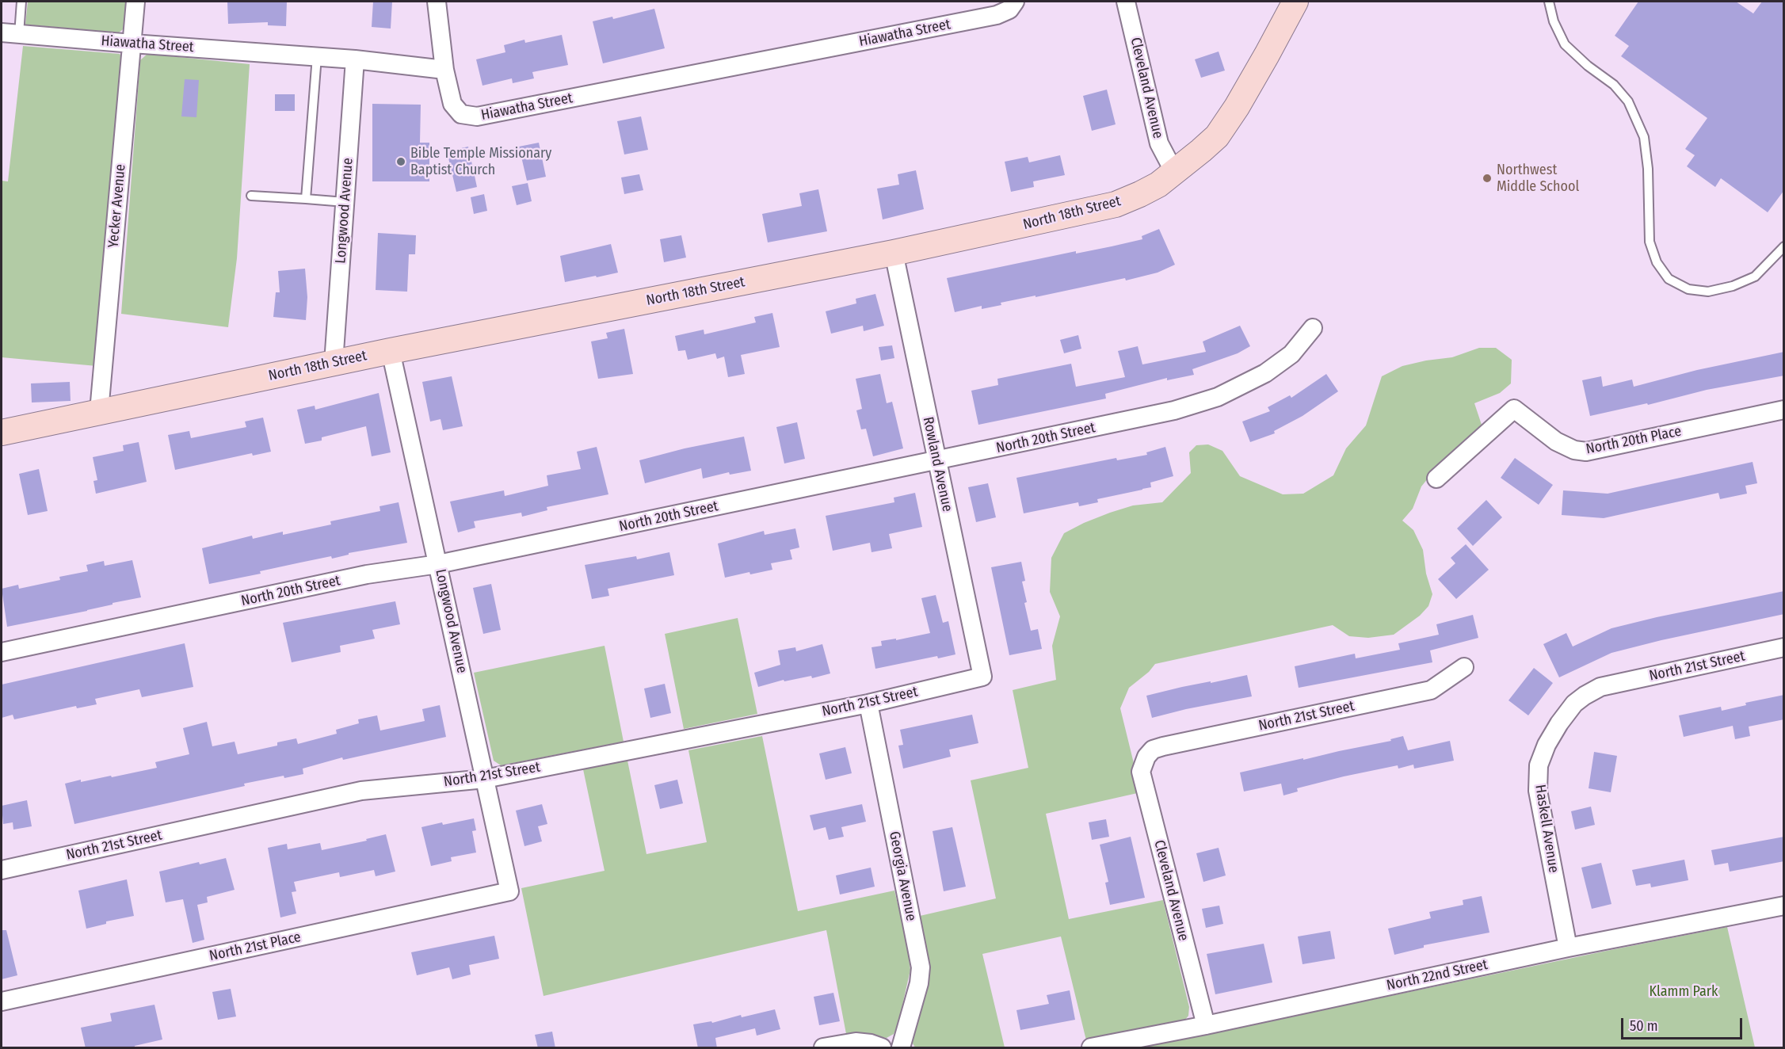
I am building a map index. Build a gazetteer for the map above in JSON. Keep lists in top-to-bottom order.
{
  "streets": {
    "main road": ["North 18th Street"],
    "street": [
      "Hiawatha Street",
      "Cleveland Avenue",
      "Yecker Avenue",
      "Longwood Avenue",
      "North 20th Street",
      "North 20th Place",
      "Rowland Avenue",
      "North 21st Street",
      "Haskell Avenue",
      "Georgia Avenue",
      "North 21st Place",
      "North 22nd Street"
    ]
  },
  "crossings": [
    ["Hiawatha Street", "Yecker Avenue"],
    ["Hiawatha Street", "Longwood Avenue"],
    ["Cleveland Avenue", "North 18th Street"],
    ["Cleveland Avenue", "North 21st Street"],
    ["Cleveland Avenue", "North 22nd Street"],
    ["Yecker Avenue", "North 18th Street"],
    ["Longwood Avenue", "North 18th Street"],
    ["Longwood Avenue", "North 20th Street"],
    ["Longwood Avenue", "North 21st Street"],
    ["Longwood Avenue", "North 21st Place"],
    ["North 18th Street", "Rowland Avenue"],
    ["North 20th Street", "Rowland Avenue"],
    ["Rowland Avenue", "North 21st Street"],
    ["North 21st Street", "Haskell Avenue"],
    ["North 21st Street", "Georgia Avenue"],
    ["Haskell Avenue", "North 22nd Street"]
  ],
  "parks": ["Klamm Park"],
  "places": ["Bible Temple Missionary Baptist Church", "Northwest Middle School"],
  "scale_bar": "50 m"
}
